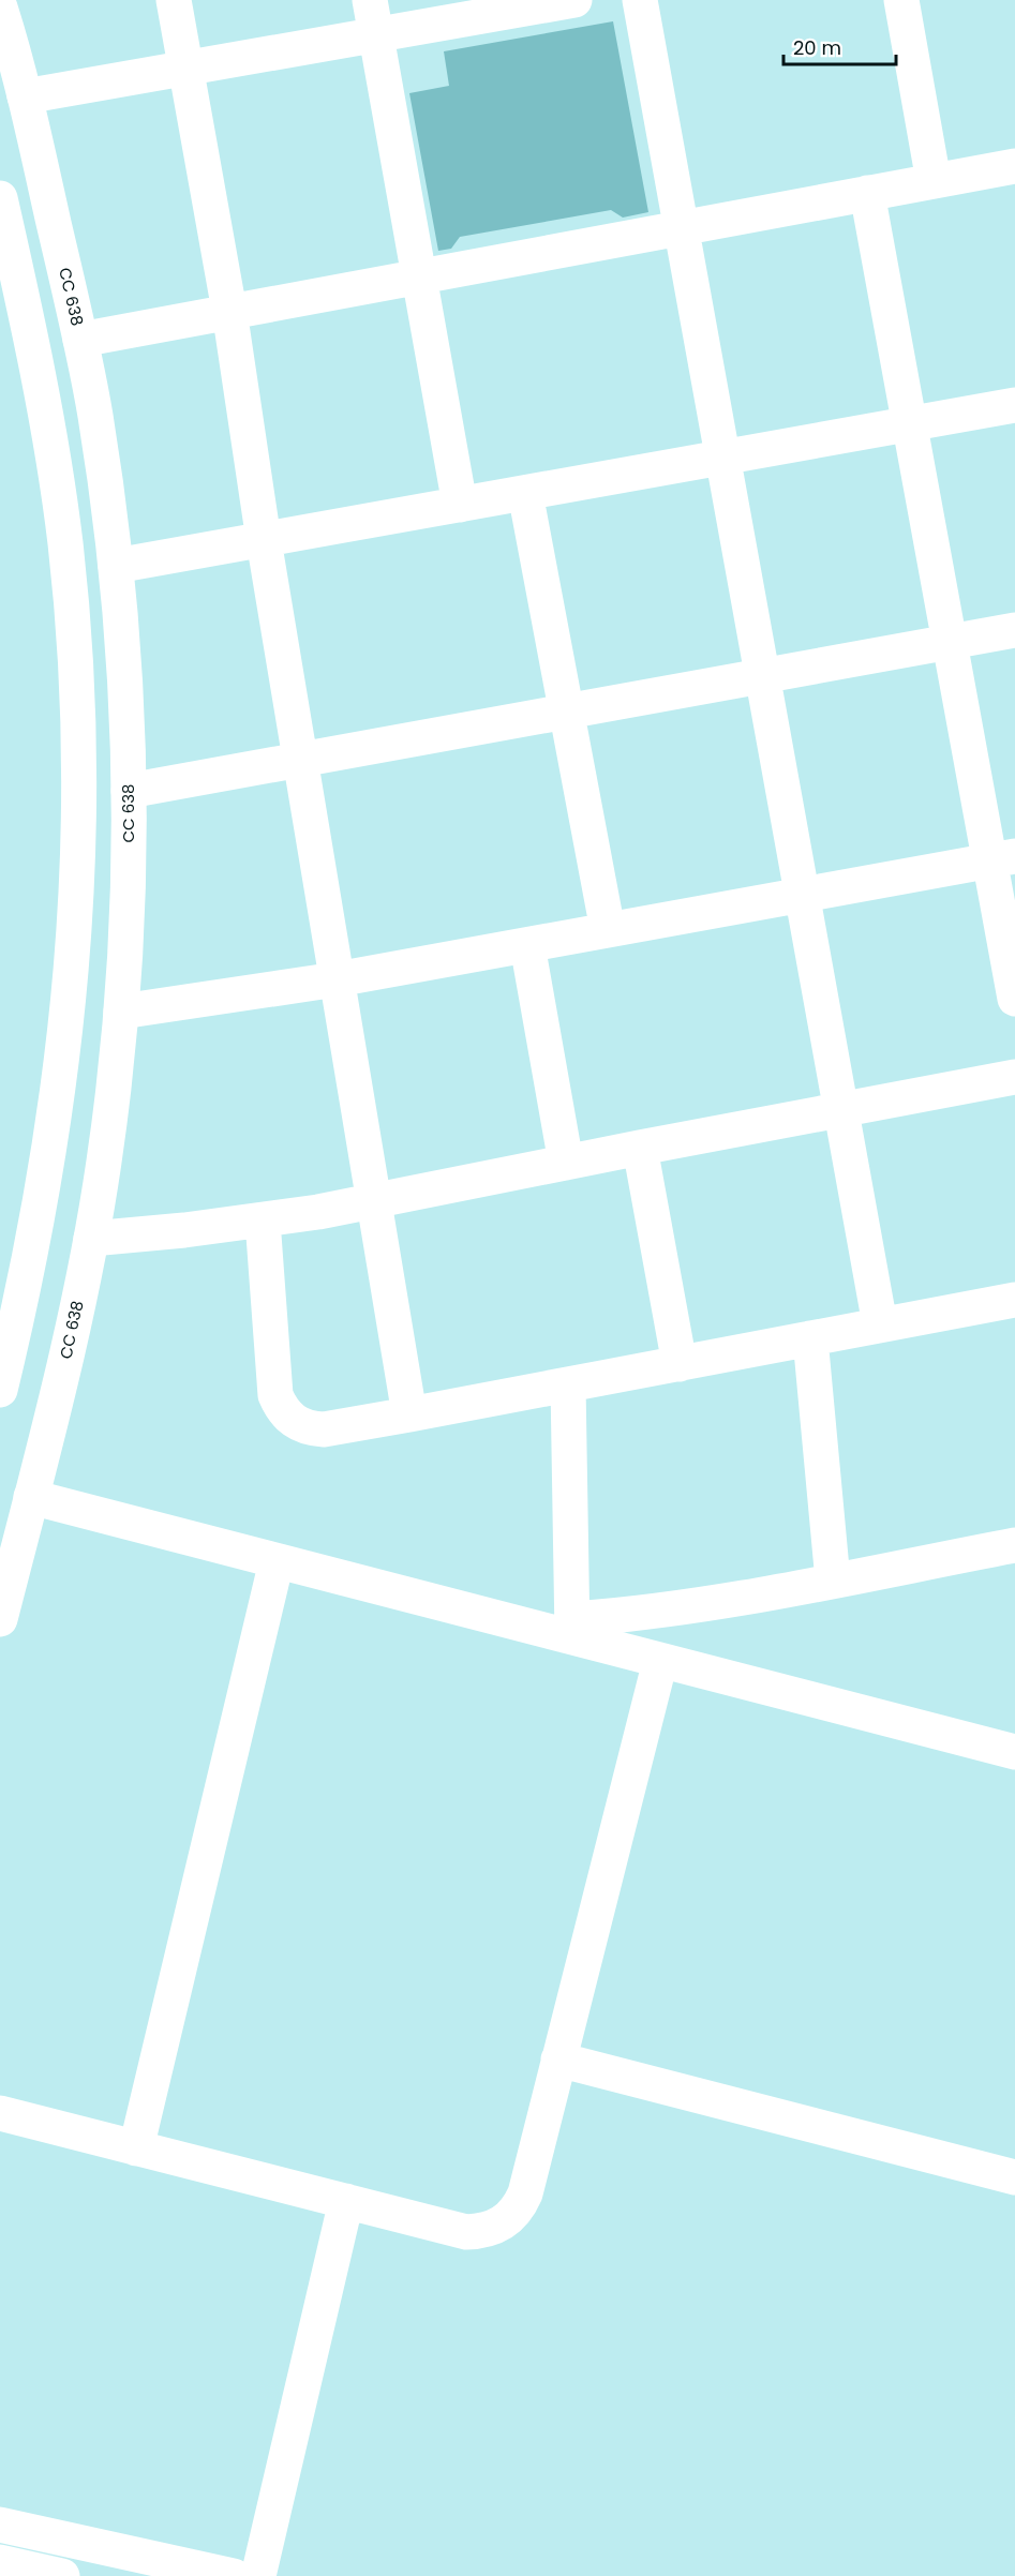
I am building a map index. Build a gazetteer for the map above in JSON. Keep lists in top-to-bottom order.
{
  "streets": {
    "street": ["CC 638"]
  },
  "scale_bar": "20 m"
}
